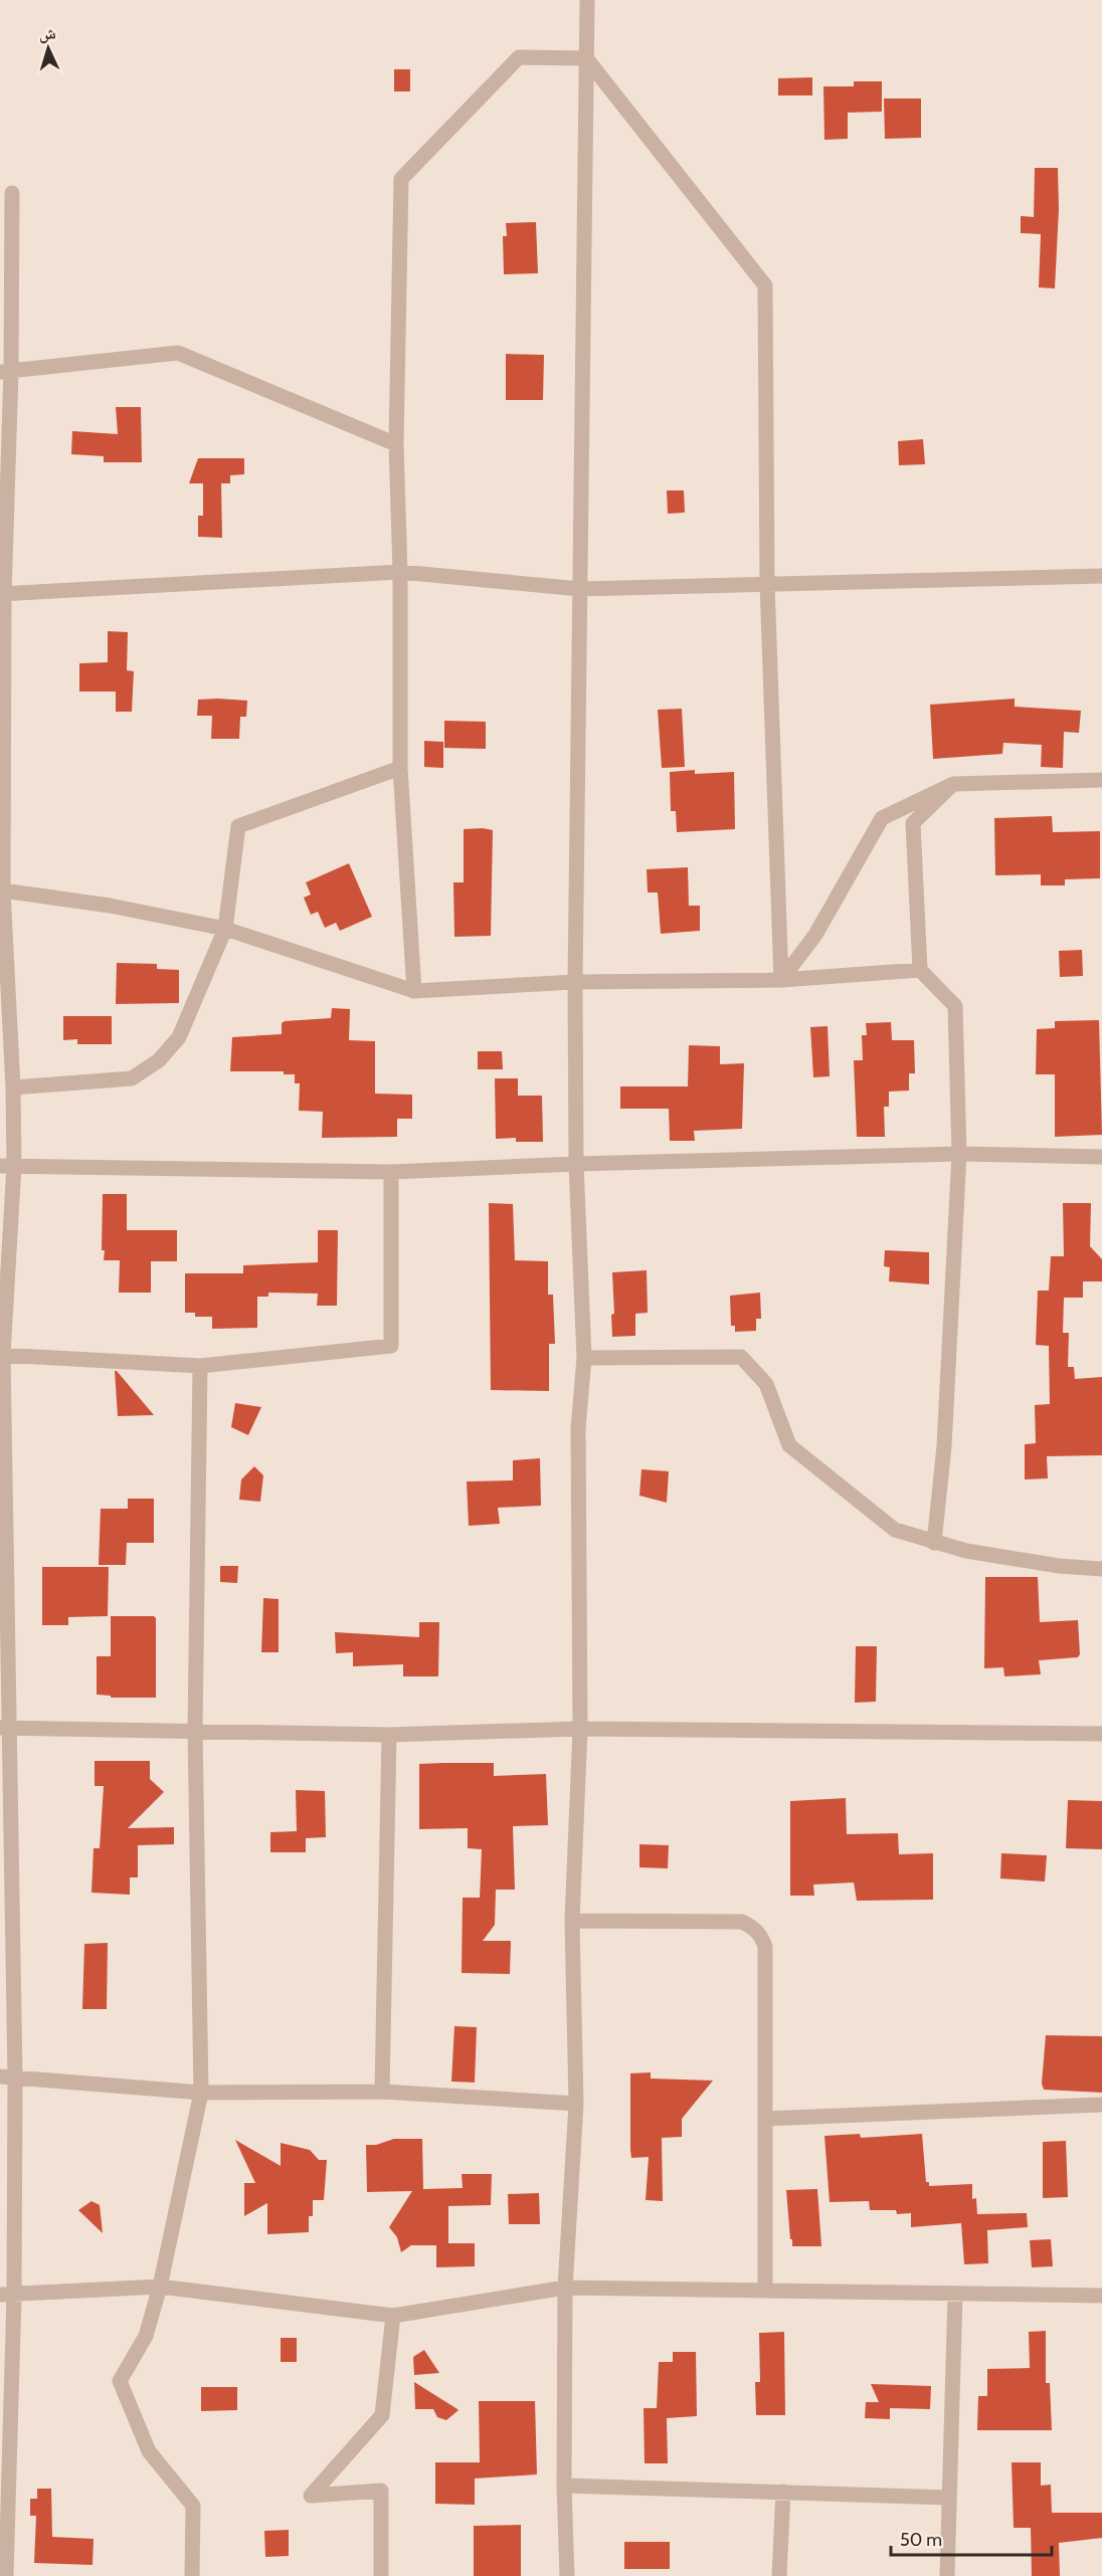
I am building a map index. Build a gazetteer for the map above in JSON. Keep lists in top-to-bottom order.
{
  "scale_bar": "50 m",
  "north": "top"
}
